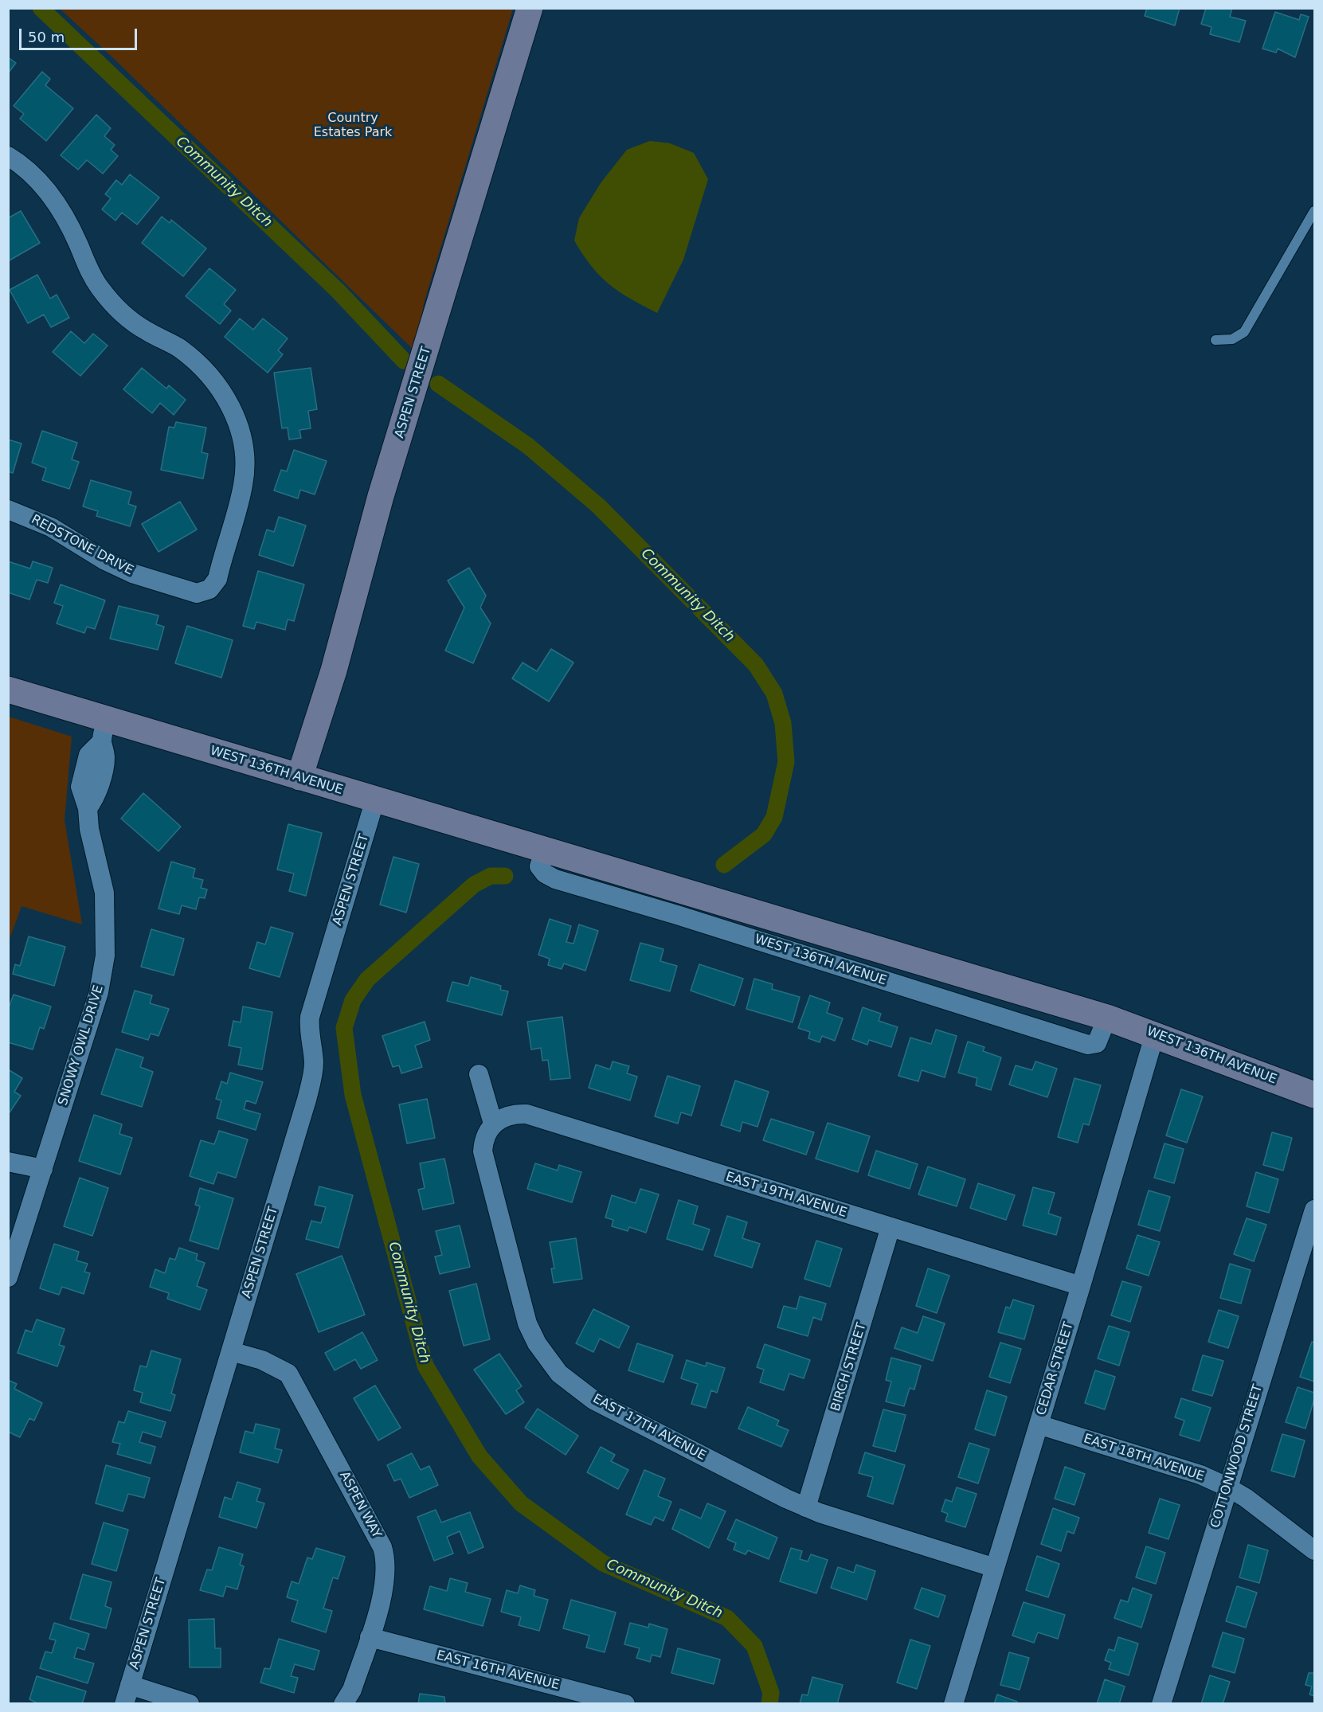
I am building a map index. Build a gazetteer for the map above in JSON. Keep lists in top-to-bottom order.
{
  "streets": {
    "main road": ["ASPEN STREET", "WEST 136TH AVENUE"],
    "street": [
      "REDSTONE DRIVE",
      "SNOWY OWL DRIVE",
      "EAST 19TH AVENUE",
      "BIRCH STREET",
      "CEDAR STREET",
      "EAST 17TH AVENUE",
      "COTTONWOOD STREET",
      "EAST 18TH AVENUE",
      "ASPEN WAY",
      "EAST 16TH AVENUE"
    ]
  },
  "crossings": [
    ["ASPEN STREET", "WEST 136TH AVENUE"],
    ["ASPEN STREET", "ASPEN WAY"],
    ["WEST 136TH AVENUE", "SNOWY OWL DRIVE"],
    ["WEST 136TH AVENUE", "CEDAR STREET"],
    ["EAST 19TH AVENUE", "BIRCH STREET"],
    ["EAST 19TH AVENUE", "CEDAR STREET"],
    ["EAST 19TH AVENUE", "EAST 17TH AVENUE"],
    ["BIRCH STREET", "EAST 17TH AVENUE"],
    ["CEDAR STREET", "EAST 17TH AVENUE"],
    ["CEDAR STREET", "EAST 18TH AVENUE"],
    ["COTTONWOOD STREET", "EAST 18TH AVENUE"],
    ["ASPEN WAY", "EAST 16TH AVENUE"]
  ],
  "water": ["Community Ditch"],
  "parks": ["Country Estates Park"],
  "scale_bar": "50 m"
}
